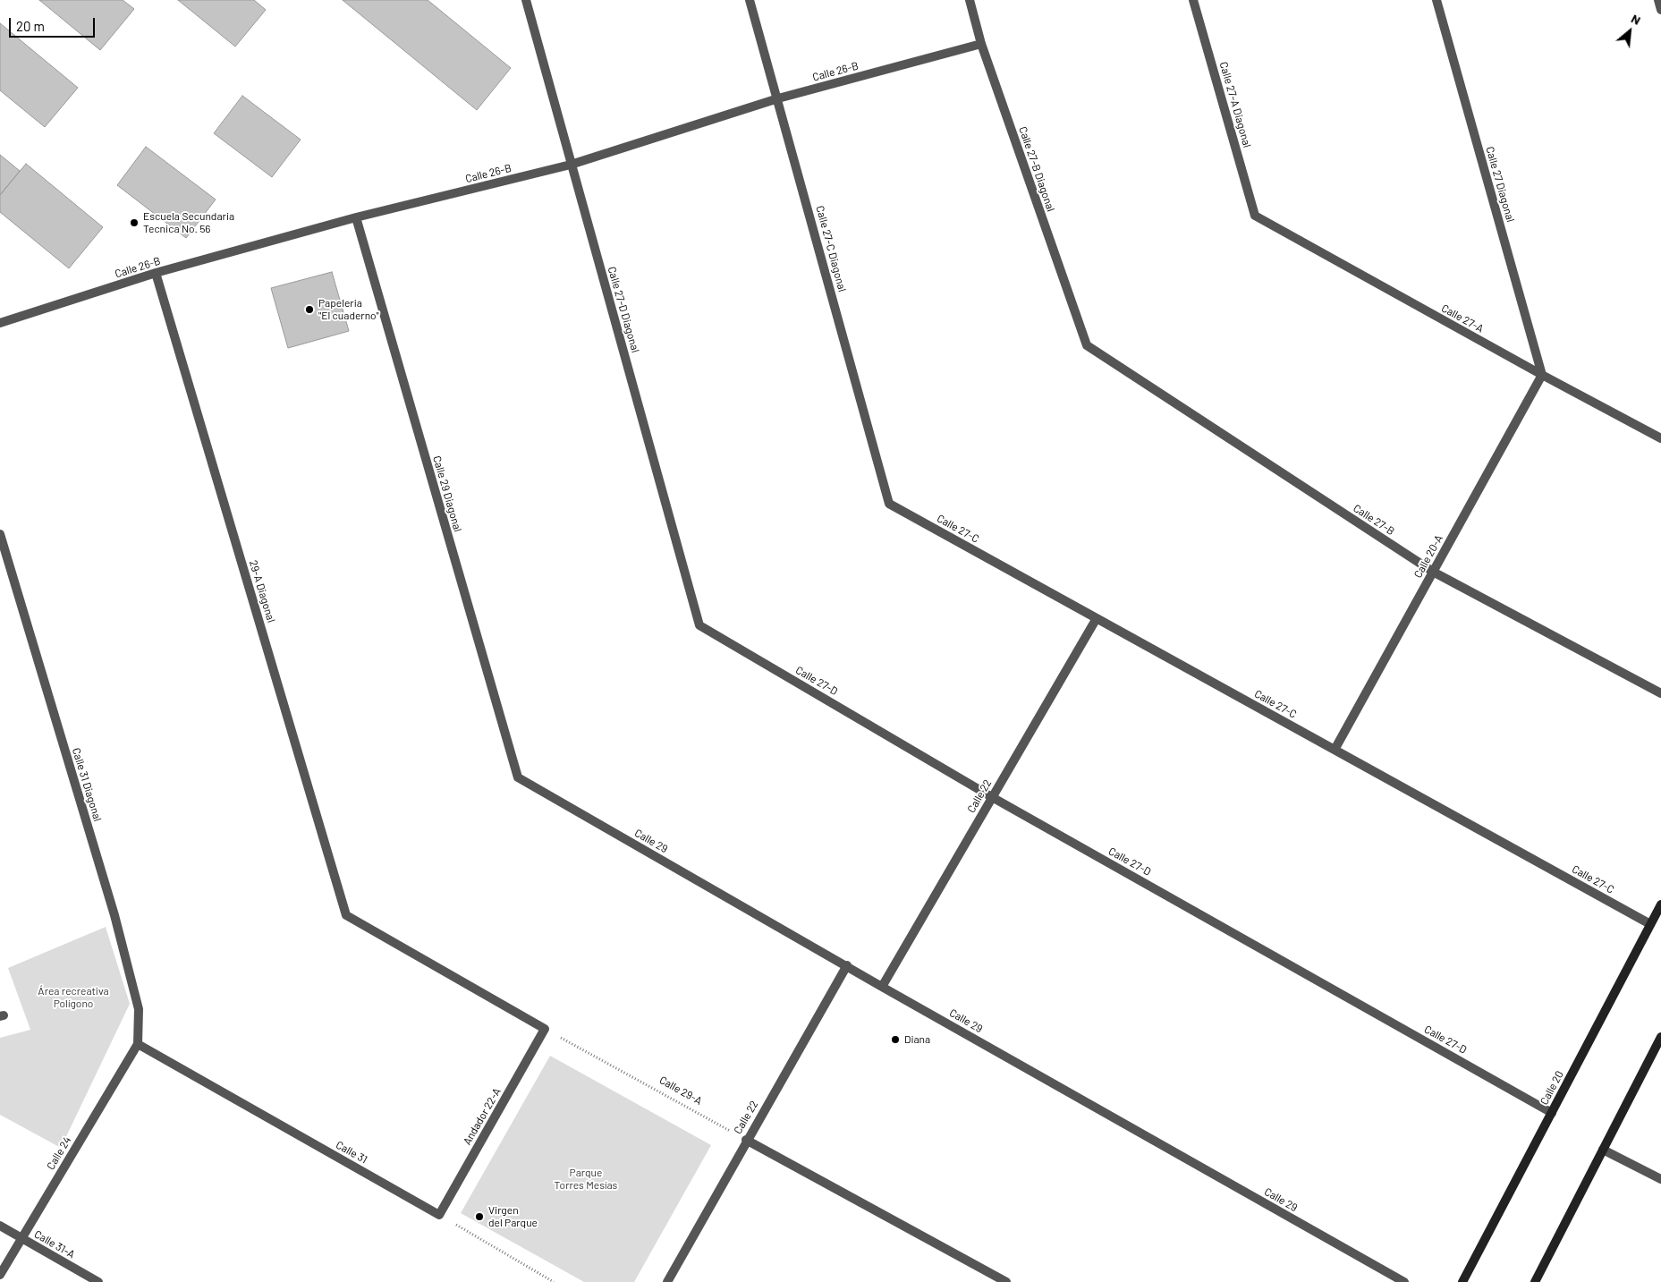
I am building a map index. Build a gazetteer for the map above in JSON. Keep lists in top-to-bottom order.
{
  "streets": {
    "main road": ["Calle 20"],
    "street": [
      "Calle 26-B",
      "Calle 27-A Diagonal",
      "Calle 27-B Diagonal",
      "Calle 27 Diagonal",
      "Calle 27-C Diagonal",
      "Calle 27-D Diagonal",
      "Calle 27-A",
      "Calle 29 Diagonal",
      "Calle 27-B",
      "Calle 27-C",
      "Calle 20-A",
      "29-A Diagonal",
      "Calle 27-D",
      "Calle 31 Diagonal",
      "Calle 22",
      "Calle 29",
      "Andador 22-A",
      "Calle 31",
      "Calle 24",
      "Calle 31-A"
    ],
    "path": ["Calle 29-A"]
  },
  "crossings": [
    ["Calle 26-B", "Calle 27-B Diagonal"],
    ["Calle 26-B", "Calle 27-C Diagonal"],
    ["Calle 26-B", "Calle 27-D Diagonal"],
    ["Calle 26-B", "Calle 29 Diagonal"],
    ["Calle 26-B", "29-A Diagonal"],
    ["Calle 27-A Diagonal", "Calle 27-A"],
    ["Calle 27-B Diagonal", "Calle 27-B"],
    ["Calle 27 Diagonal", "Calle 27-A"],
    ["Calle 27 Diagonal", "Calle 20-A"],
    ["Calle 27-C Diagonal", "Calle 27-C"],
    ["Calle 27-D Diagonal", "Calle 27-D"],
    ["Calle 27-A", "Calle 20-A"],
    ["Calle 29 Diagonal", "Calle 29"],
    ["Calle 27-B", "Calle 20-A"],
    ["Calle 27-C", "Calle 20-A"],
    ["Calle 27-C", "Calle 22"],
    ["Calle 27-C", "Calle 20"],
    ["29-A Diagonal", "Calle 29-A"],
    ["29-A Diagonal", "Andador 22-A"],
    ["Calle 27-D", "Calle 22"],
    ["Calle 27-D", "Calle 20"],
    ["Calle 31 Diagonal", "Calle 31"],
    ["Calle 31 Diagonal", "Calle 24"],
    ["Calle 22", "Calle 29"],
    ["Calle 22", "Calle 29-A"],
    ["Calle 29-A", "Andador 22-A"],
    ["Andador 22-A", "Calle 31"],
    ["Calle 31", "Calle 24"],
    ["Calle 24", "Calle 31-A"]
  ],
  "parks": ["Área recreativa Polígono", "Parque Torres Mesías"],
  "places": [
    "Escuela Secundaria Tecnica No. 56",
    "Papeleria \"El cuaderno\"",
    "Diana",
    "Virgen del Parque"
  ],
  "scale_bar": "20 m",
  "north": "top right"
}
